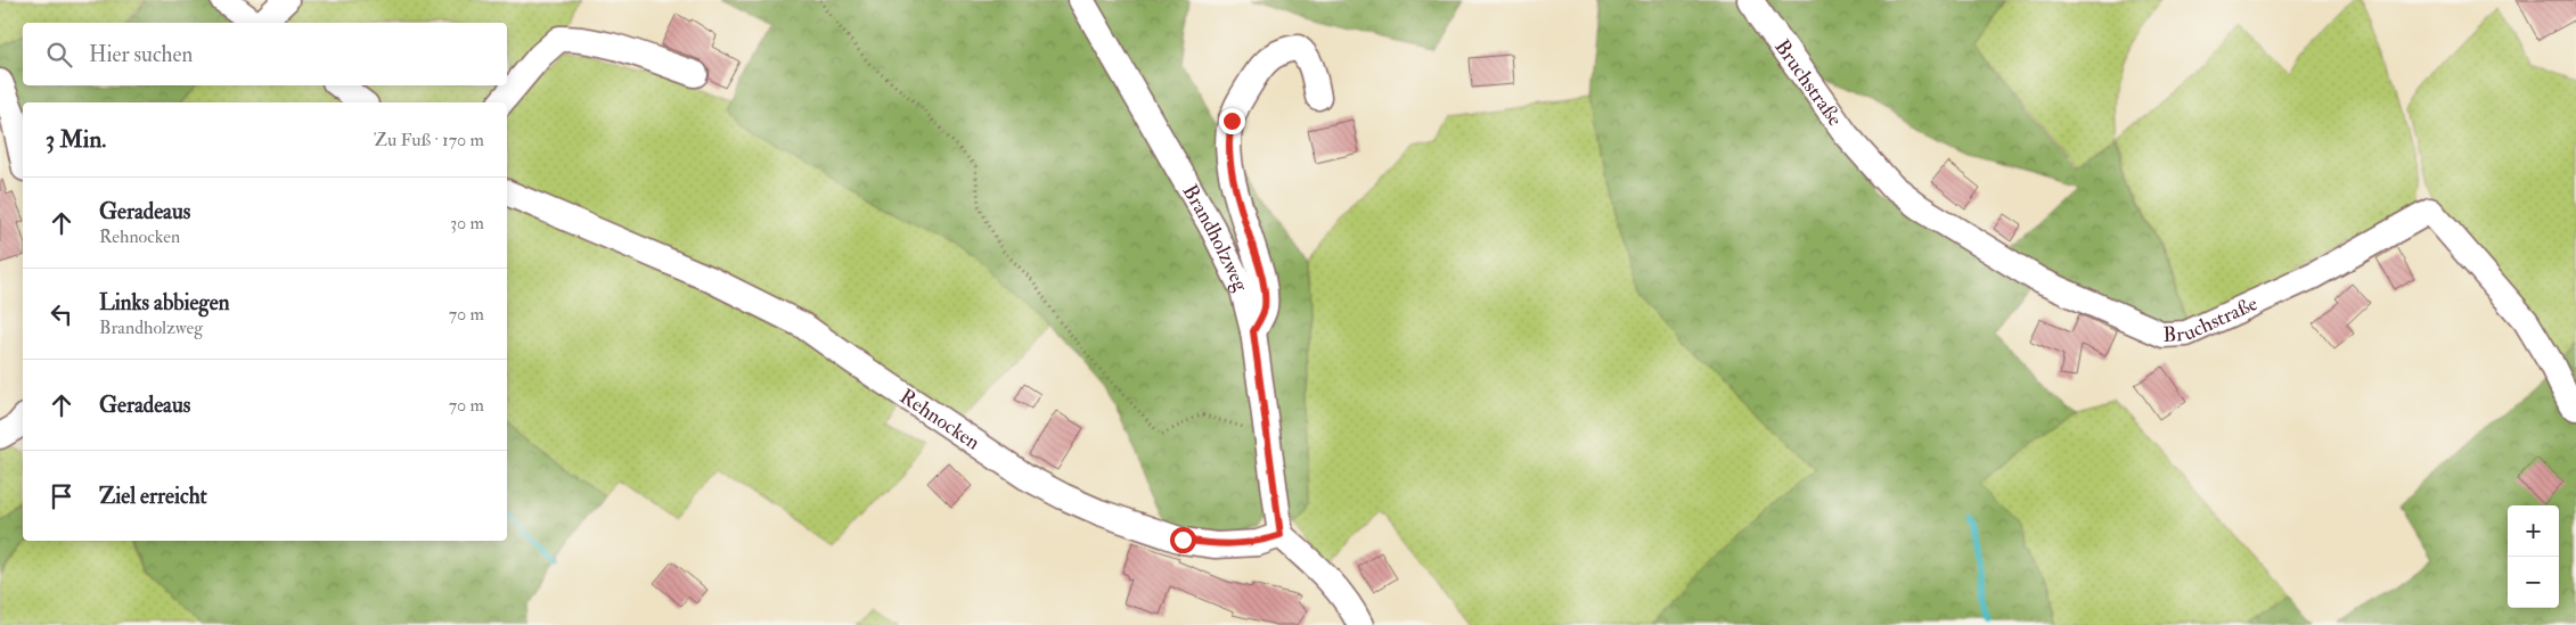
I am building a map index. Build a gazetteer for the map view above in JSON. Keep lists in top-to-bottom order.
{
  "streets": {
    "street": ["Bruchstraße", "Brandholzweg", "Rehnocken"]
  },
  "crossings": [
    ["Brandholzweg", "Rehnocken"]
  ],
  "page": {
    "search": "Hier suchen",
    "heading": ["3 Min.", "Zu Fuß · 170 m"],
    "list": [
      ["Geradeaus", "Rehnocken", "30 m"],
      ["Links abbiegen", "Brandholzweg", "70 m"],
      ["Geradeaus", "70 m"],
      "Ziel erreicht"
    ],
    "map_buttons": ["+", "−"]
  }
}
